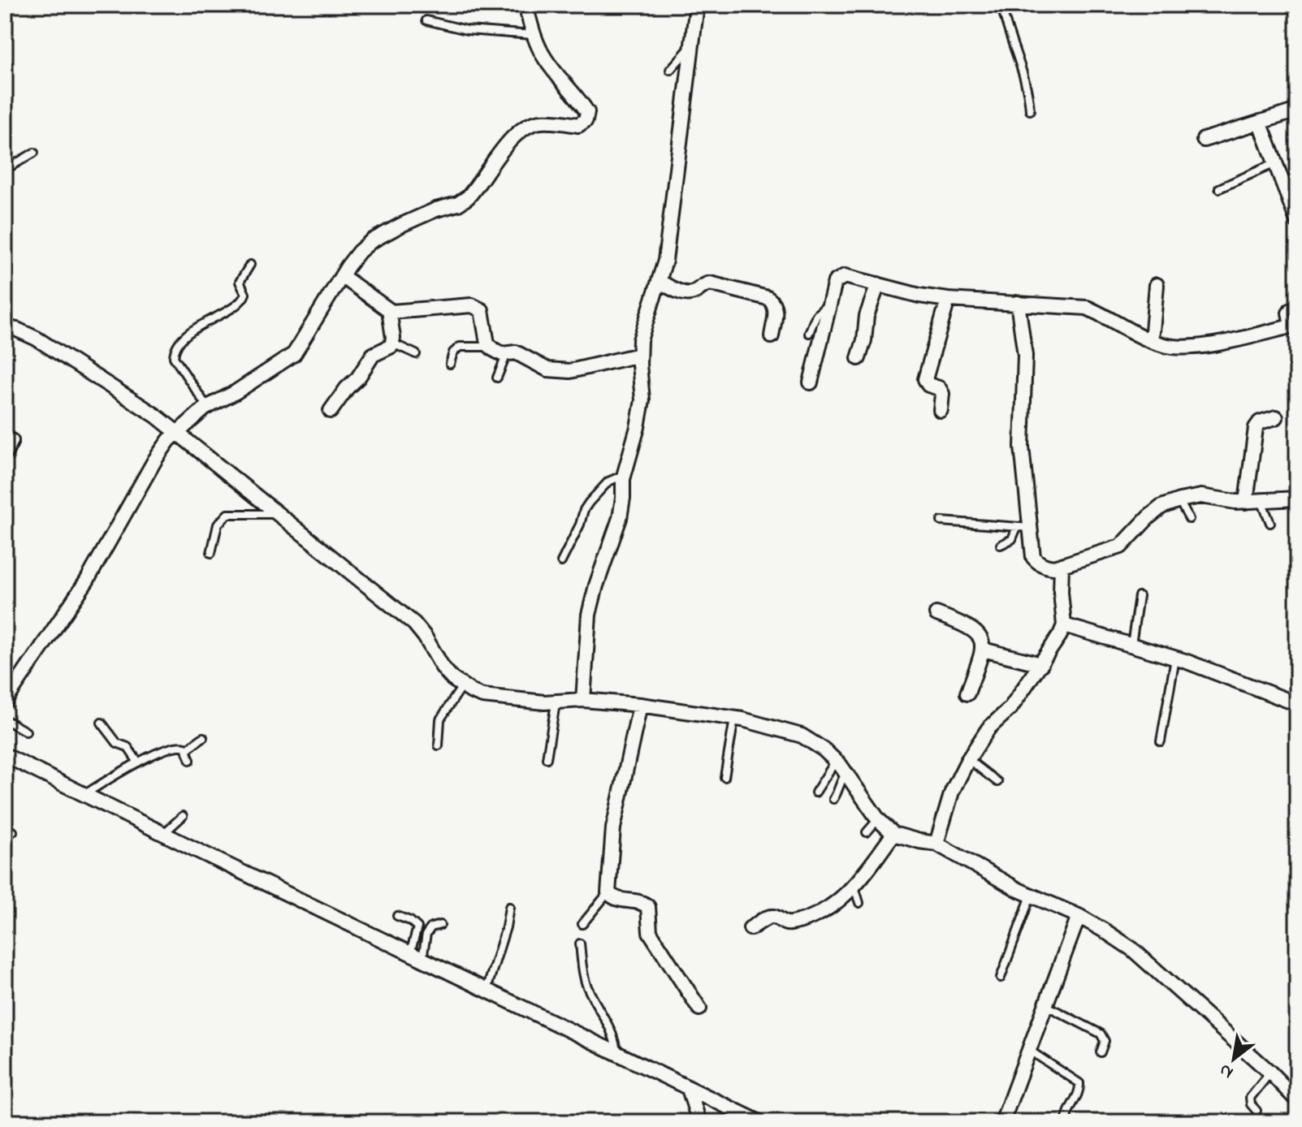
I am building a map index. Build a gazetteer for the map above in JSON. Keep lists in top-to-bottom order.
{
  "north": "bottom left"
}
